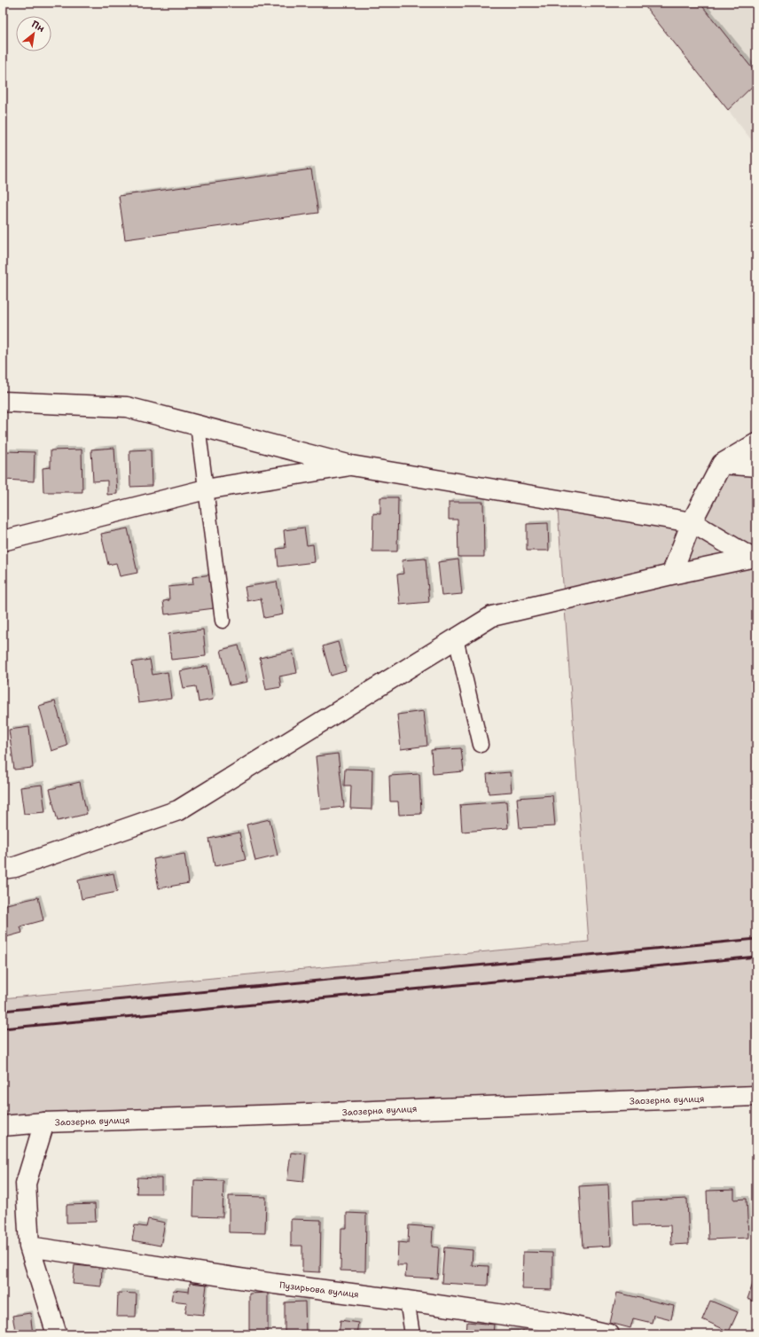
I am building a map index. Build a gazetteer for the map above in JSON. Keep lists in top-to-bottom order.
{
  "streets": {
    "street": ["Заозерна вулиця", "Пузирьова вулиця"]
  },
  "north": "top right"
}
